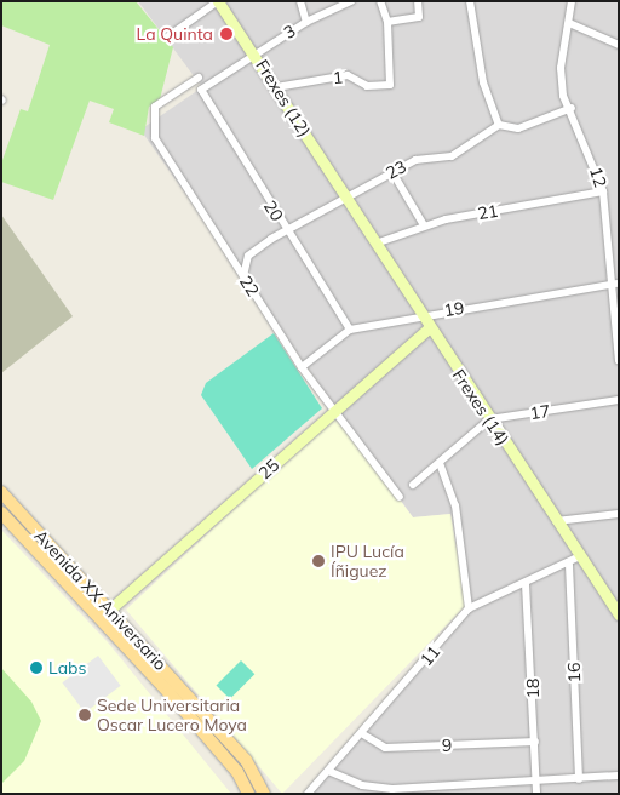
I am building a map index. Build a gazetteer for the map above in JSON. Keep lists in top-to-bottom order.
{
  "streets": {
    "main road": [
      "Frexes (12)",
      "Frexes (14)",
      "25",
      "Avenida XX Aniversario"
    ],
    "street": [
      "3",
      "1",
      "23",
      "12",
      "20",
      "21",
      "22",
      "19",
      "17",
      "11",
      "16",
      "18",
      "9"
    ]
  },
  "crossings": [
    ["3", "Frexes (12)"],
    ["3", "20"],
    ["1", "Frexes (12)"],
    ["Frexes (12)", "23"],
    ["Frexes (12)", "Frexes (14)"],
    ["23", "20"],
    ["23", "22"],
    ["23", "Frexes (14)"],
    ["12", "21"],
    ["12", "19"],
    ["20", "19"],
    ["21", "Frexes (14)"],
    ["22", "19"],
    ["22", "25"],
    ["19", "Frexes (14)"],
    ["Frexes (14)", "17"],
    ["Frexes (14)", "25"],
    ["Frexes (14)", "11"],
    ["25", "Avenida XX Aniversario"],
    ["11", "16"],
    ["11", "18"],
    ["11", "9"],
    ["18", "9"]
  ],
  "places": [
    "La Quinta",
    "IPU Lucía Íñiguez",
    "Labs",
    "Sede Universitaria Oscar Lucero Moya"
  ]
}
